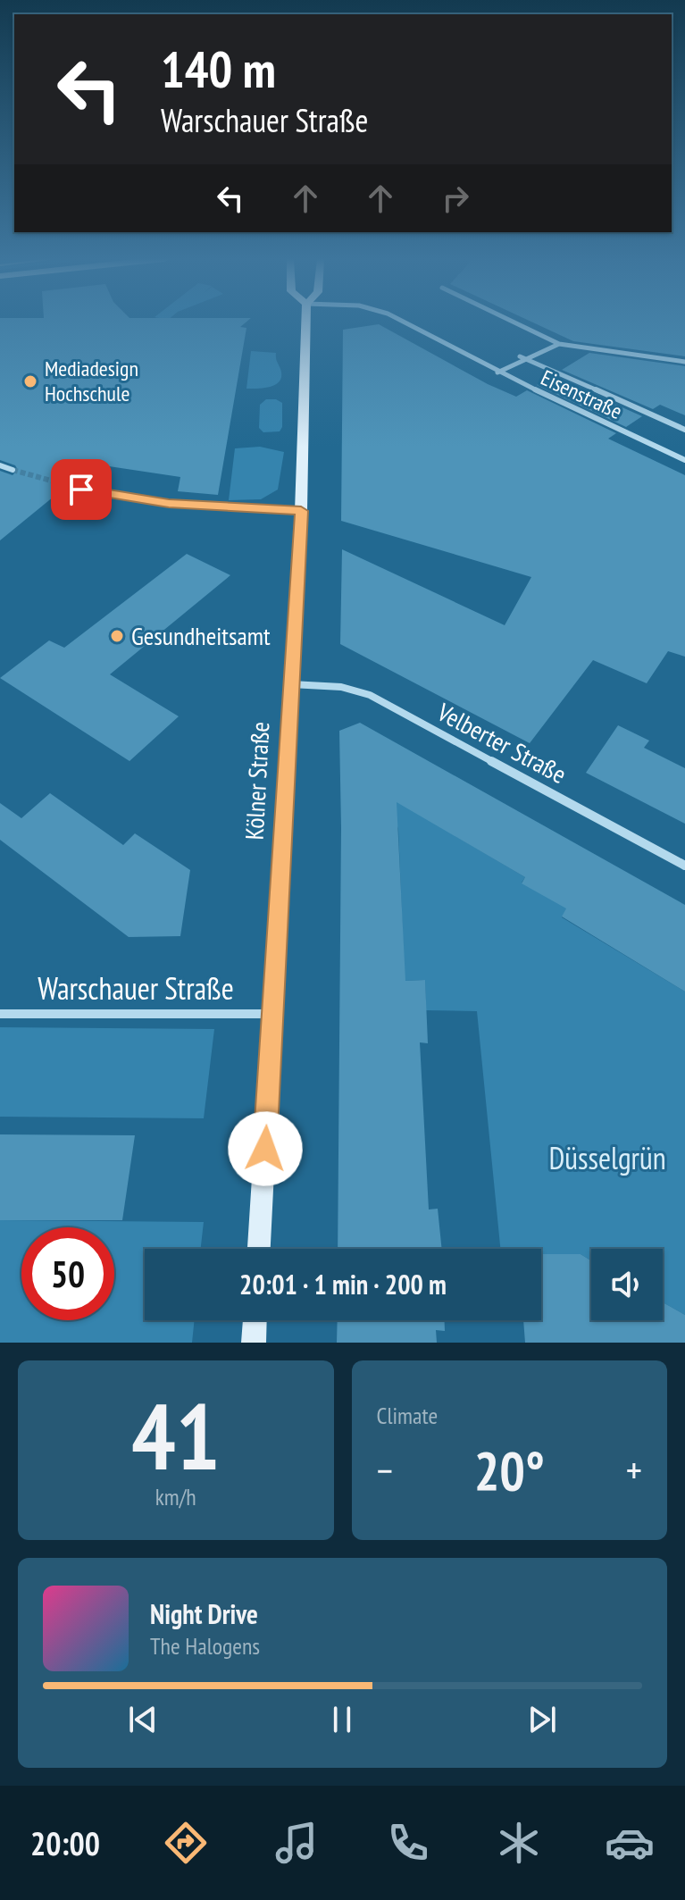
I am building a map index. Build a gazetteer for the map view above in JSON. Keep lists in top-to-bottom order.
{
  "streets": {
    "main road": ["Kölner Straße"],
    "street": ["Eisenstraße", "Velberter Straße", "Warschauer Straße"]
  },
  "crossings": [
    ["Velberter Straße", "Kölner Straße"],
    ["Kölner Straße", "Warschauer Straße"]
  ],
  "parks": ["Düsselgrün"],
  "places": ["Mediadesign Hochschule", "Gesundheitsamt"],
  "page": {
    "turn": ["140 m", "Warschauer Straße"],
    "limit": "50",
    "trip": "20:01 · 1 min · 200 m",
    "tile": [
      ["41", "km/h"],
      "Climate"
    ],
    "heat": ["−", "20°", "+"],
    "song": ["Night Drive", "The Halogens"],
    "tabs": "20:00"
  }
}
